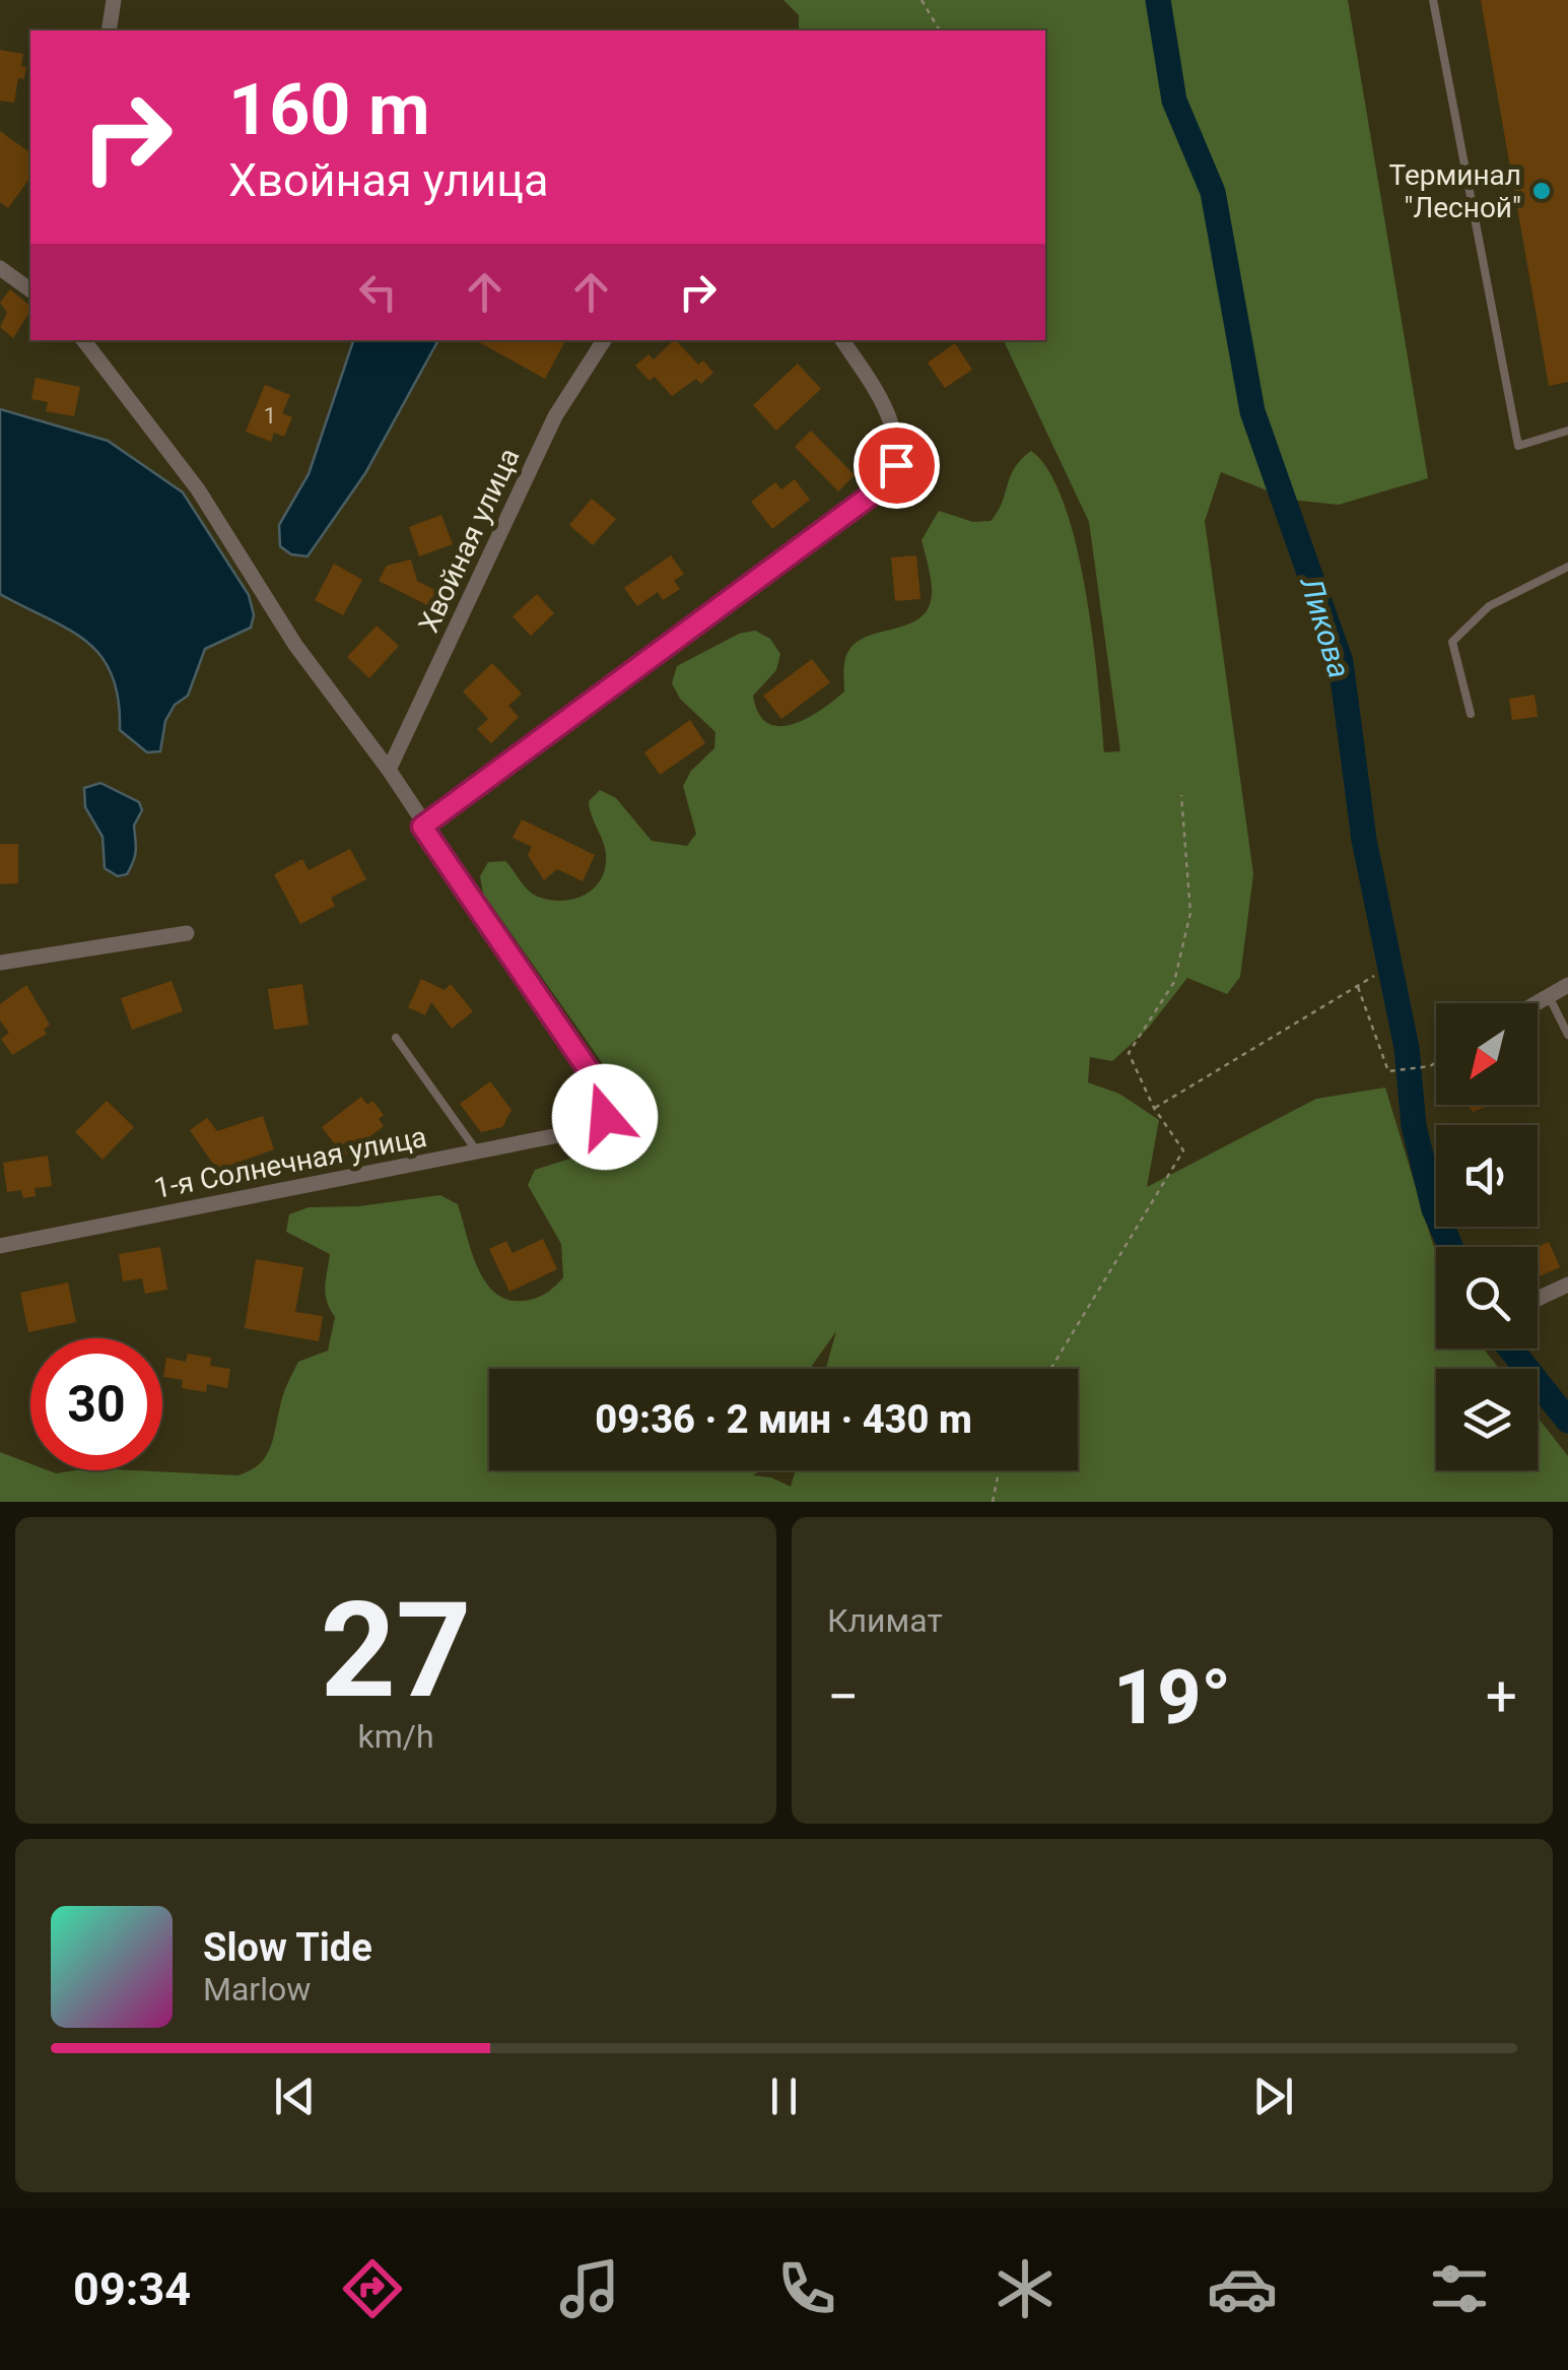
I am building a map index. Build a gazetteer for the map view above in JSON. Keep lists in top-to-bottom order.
{
  "streets": {
    "street": ["Хвойная улица", "1-я Солнечная улица"]
  },
  "water": ["Ликова"],
  "places": ["Терминал \"Лесной\""],
  "house_numbers": ["1"],
  "north": "bottom left",
  "page": {
    "turn": ["160 m", "Хвойная улица"],
    "limit": "30",
    "trip": "09:36 · 2 мин · 430 m",
    "tile": [
      ["27", "km/h"],
      "Климат"
    ],
    "heat": ["−", "19°", "+"],
    "song": ["Slow Tide", "Marlow"],
    "tabs": "09:34"
  }
}
